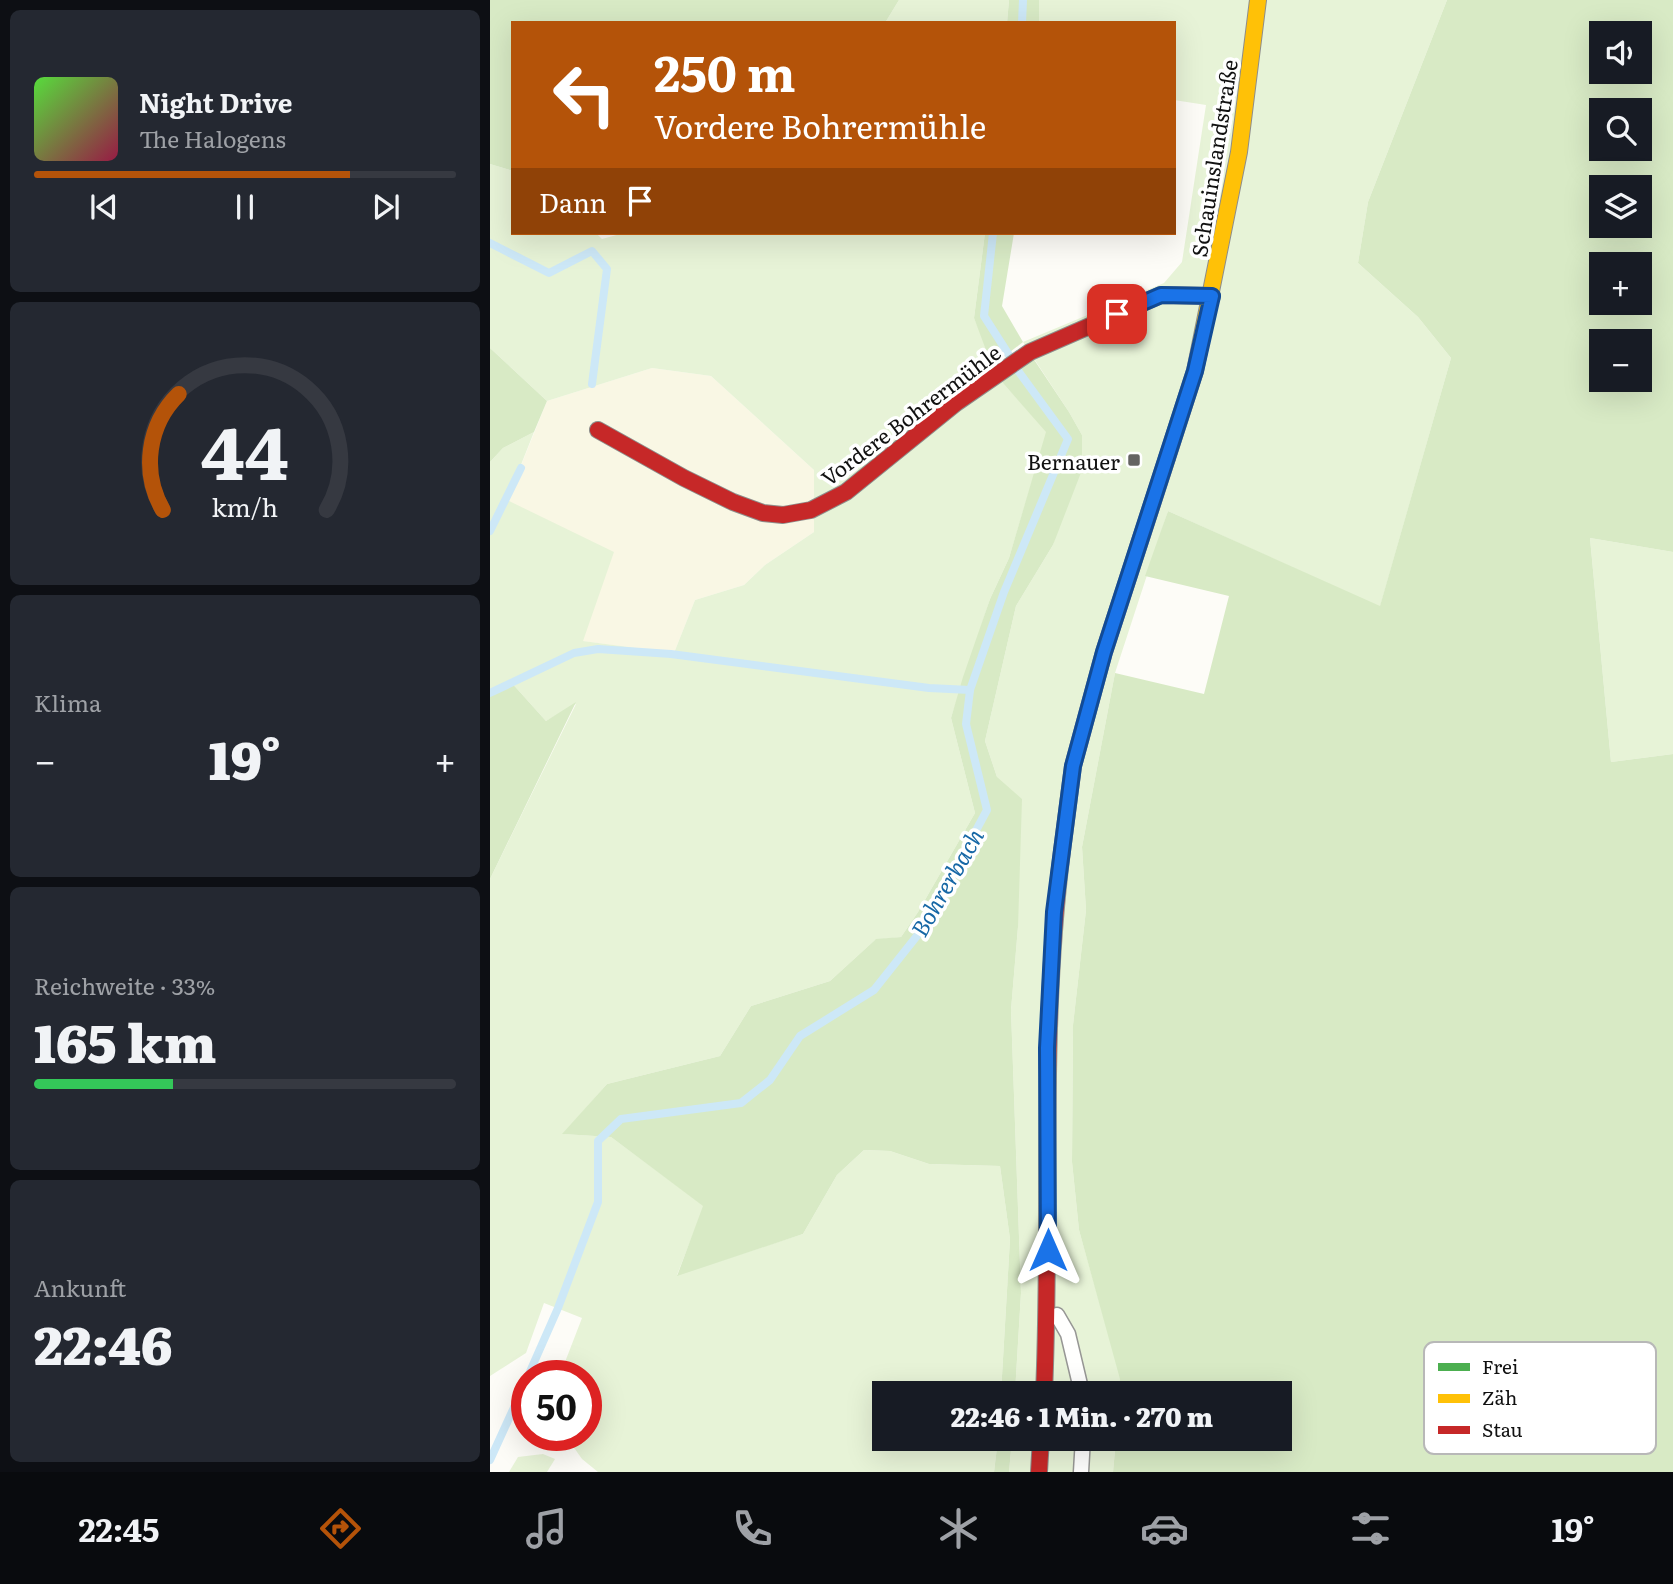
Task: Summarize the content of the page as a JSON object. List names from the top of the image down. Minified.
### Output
{"streets":{"main road":["Schauinslandstraße","Vordere Bohrermühle"]},"crossings":[["Schauinslandstraße","Vordere Bohrermühle"]],"water":["Bohrerbach"],"places":{"transit":["Bernauer"]},"legend":["Frei","Zäh","Stau"],"page":{"map_buttons":["+","−"],"turn":["250 m","Vordere Bohrermühle"],"song":["Night Drive","The Halogens"],"then":"Dann","tile":["Klima",["Reichweite · 33%","165 km"],["Ankunft","22:46"]],"heat":["−","19°","+"],"limit":"50","trip":"22:46 · 1 Min. · 270 m","tabs":["22:45","19°"],"gauge":["44","km/h"]}}
